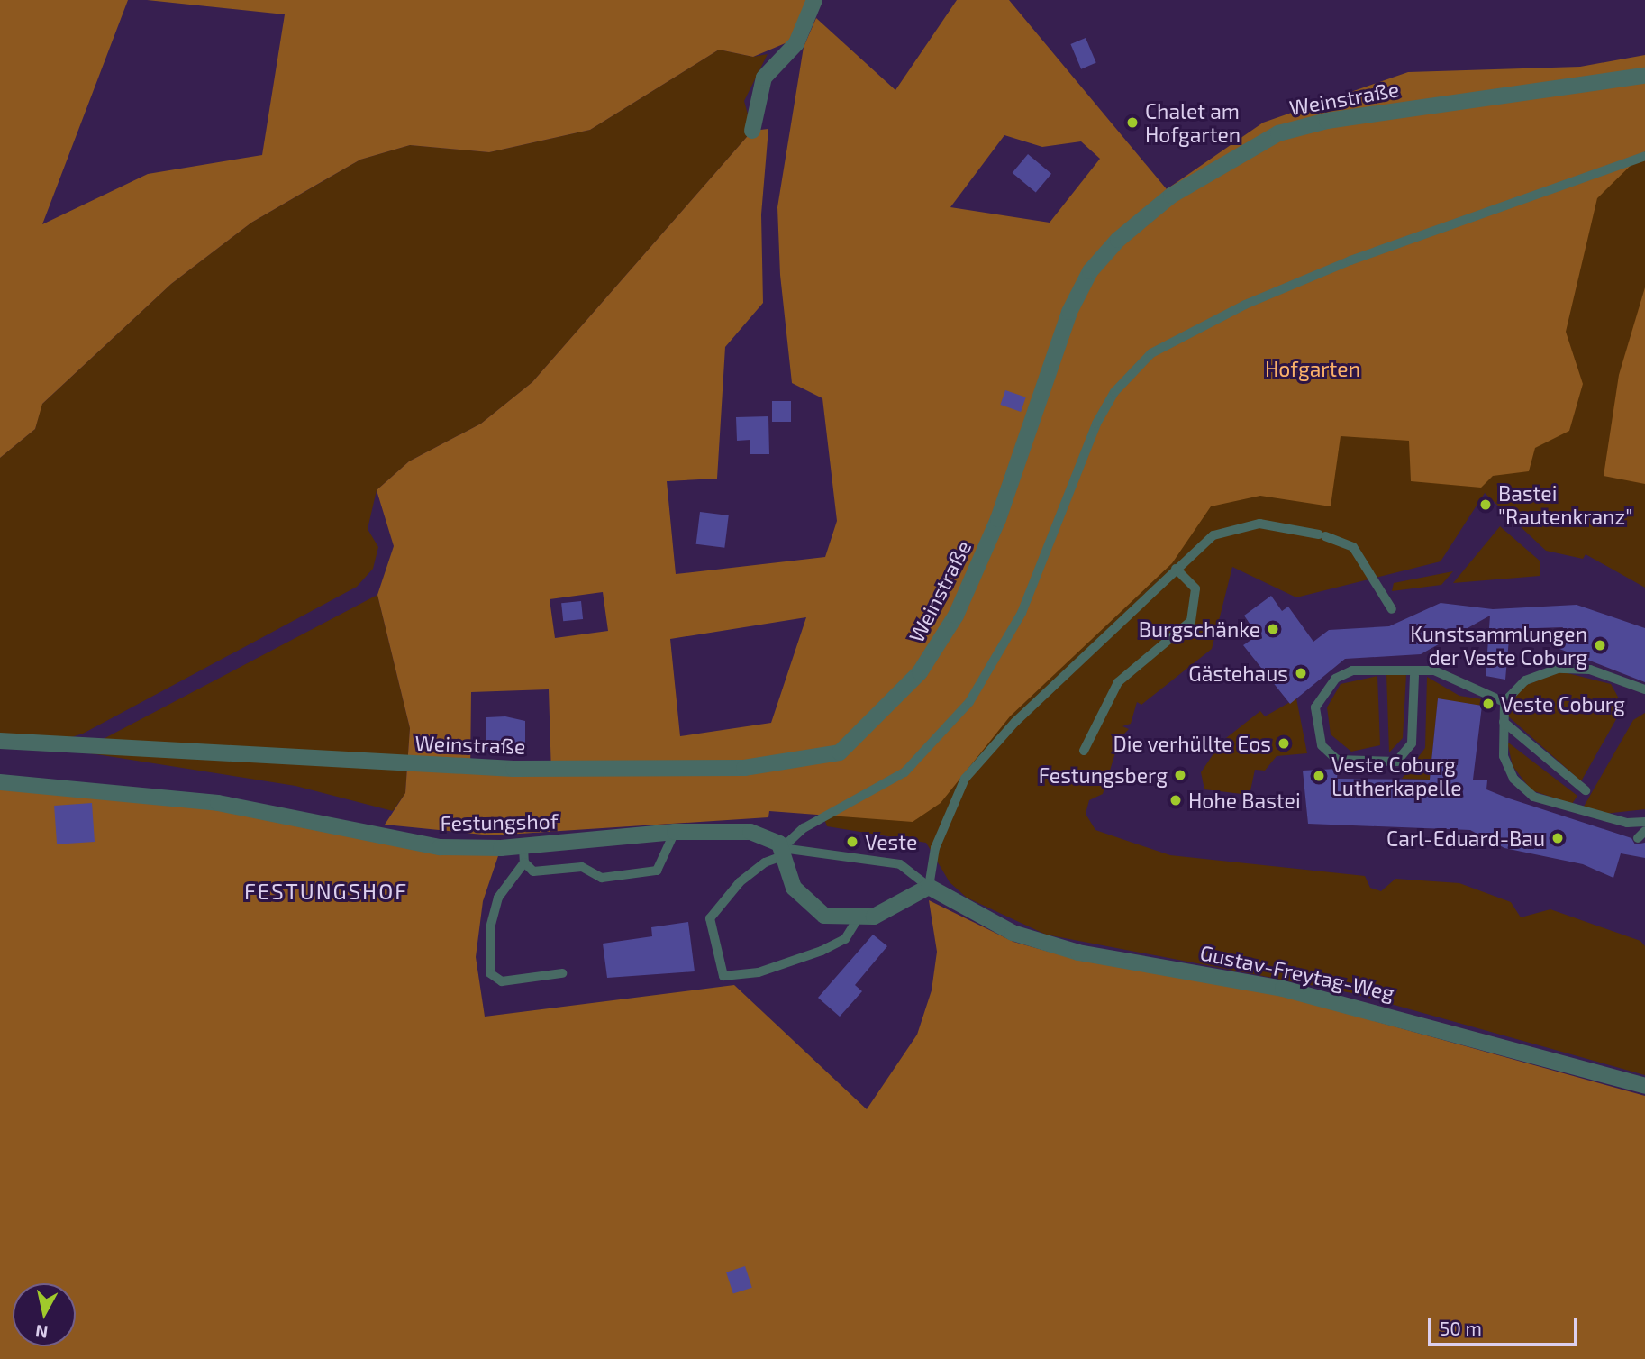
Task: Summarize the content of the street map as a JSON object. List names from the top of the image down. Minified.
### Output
{"streets":{"street":["Weinstraße","Festungshof","Gustav-Freytag-Weg"]},"districts":["FESTUNGSHOF"],"parks":["Hofgarten"],"places":["Chalet am Hofgarten","Bastei \"Rautenkranz\"","Burgschänke","Kunstsammlungen der Veste Coburg","Gästehaus","Veste Coburg","Die verhüllte Eos","Festungsberg","Veste Coburg Lutherkapelle","Hohe Bastei","Carl-Eduard-Bau","Veste"],"scale_bar":"50 m","north":"bottom"}
